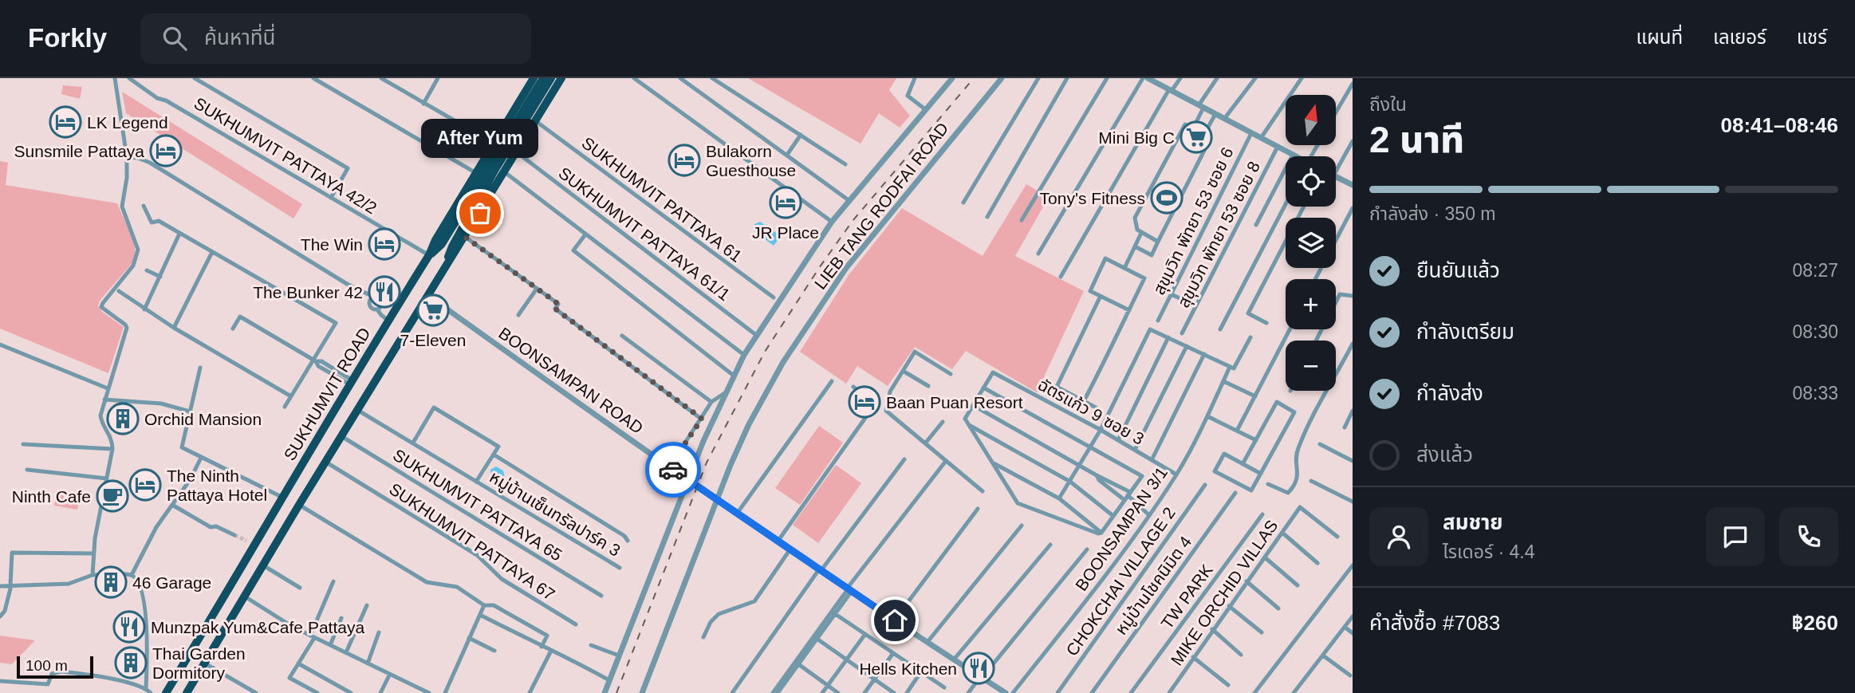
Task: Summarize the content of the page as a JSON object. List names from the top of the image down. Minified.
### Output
{"streets":{"highway":["SUKHUMVIT ROAD"],"street":["SUKHUMVIT PATTAYA 42/2","SUKHUMVIT PATTAYA 61","LIEB TANG RODFAI ROAD","สุขุมวิท พัทยา 53 ซอย 6","SUKHUMVIT PATTAYA 61/1","สุขุมวิท พัทยา 53 ซอย 8","BOONSAMPAN ROAD","ฉัตรแก้ว 9 ซอย 3","SUKHUMVIT PATTAYA 65","หมู่บ้านเซ็นทรัลปาร์ค 3","BOONSAMPAN 3/1","SUKHUMVIT PATTAYA 67","CHOKCHAI VILLAGE 2","หมู่บ้านโชคนิมิต 4","MIKE ORCHID VILLAS","TW PARK"]},"crossings":[["SUKHUMVIT PATTAYA 42/2","SUKHUMVIT ROAD"],["SUKHUMVIT PATTAYA 61","SUKHUMVIT ROAD"],["LIEB TANG RODFAI ROAD","SUKHUMVIT PATTAYA 61/1"],["LIEB TANG RODFAI ROAD","BOONSAMPAN ROAD"],["SUKHUMVIT PATTAYA 61/1","SUKHUMVIT ROAD"],["BOONSAMPAN ROAD","SUKHUMVIT ROAD"],["SUKHUMVIT ROAD","SUKHUMVIT PATTAYA 65"],["SUKHUMVIT ROAD","หมู่บ้านเซ็นทรัลปาร์ค 3"],["SUKHUMVIT ROAD","SUKHUMVIT PATTAYA 67"],["ฉัตรแก้ว 9 ซอย 3","BOONSAMPAN 3/1"]],"places":{"hotel":["LK Legend","Sunsmile Pattaya","Bulakorn Guesthouse","JR Place","The Win","Baan Puan Resort","The Ninth Pattaya Hotel"],"supermarket":["Mini Big C","7-Eleven"],"sports":["Tony's Fitness"],"other":["After Yum"],"restaurant":["The Bunker 42","Munzpak Yum&Cafe Pattaya","Hells Kitchen"],"building":["Orchid Mansion","46 Garage","Thai Garden Dormitory"],"cafe":["Ninth Cafe"]},"scale_bar":"100 m","north":"top","page":{"header":"Forkly","search":"ค้นหาที่นี่","nav":["แผนที่","เลเยอร์","แชร์"],"heading":["2 นาที","ถึงใน","08:41–08:46"],"panel":["สมชาย","ไรเดอร์ · 4.4","คำสั่งซื้อ #7083","฿260"],"map_buttons":["+","−"],"bubble":"After Yum","bar":"กำลังส่ง · 350 m","list":[["ยืนยันแล้ว","08:27"],["กำลังเตรียม","08:30"],["กำลังส่ง","08:33"],"ส่งแล้ว"],"scale":"100 m"}}
